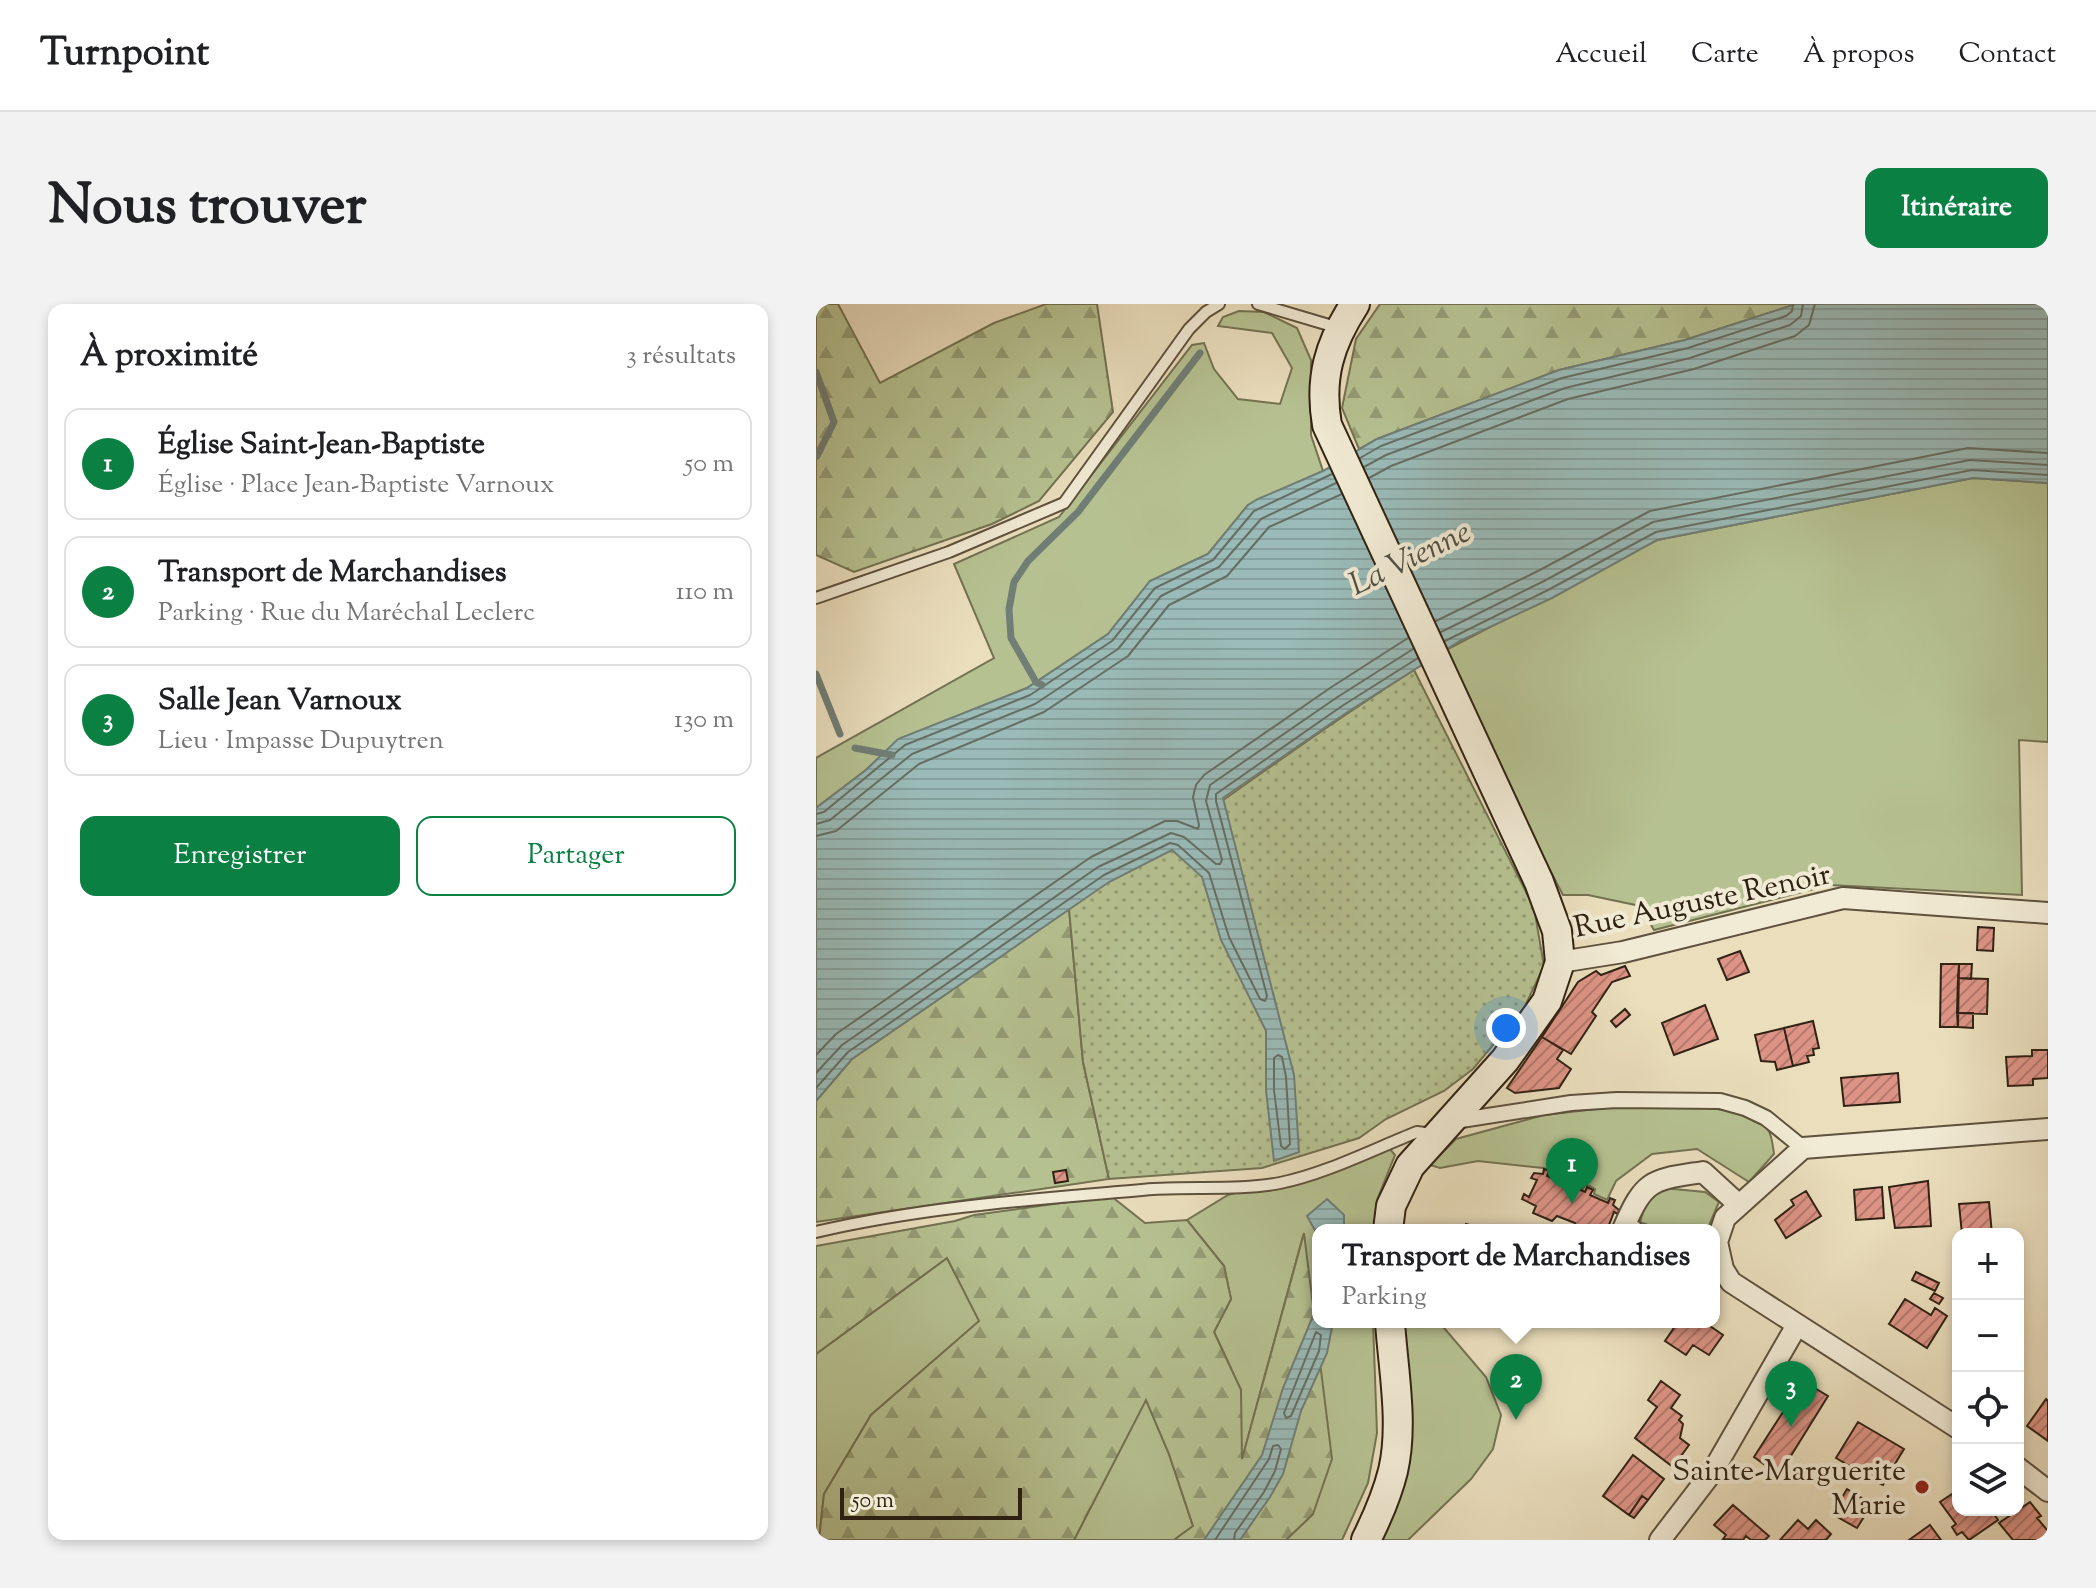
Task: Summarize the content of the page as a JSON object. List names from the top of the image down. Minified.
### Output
{"streets":{"street":["Rue Auguste Renoir"]},"water":["La Vienne"],"places":["Sainte-Marguerite Marie"],"scale_bar":"50 m","page":{"header":"Turnpoint","nav":["Accueil","Carte","À propos","Contact"],"title":"Nous trouver","buttons":["Itinéraire",["Enregistrer","Partager"]],"heading":["À proximité","3 résultats"],"list":[{"mark":"1","name":"Église Saint-Jean-Baptiste","note":"Église · Place Jean-Baptiste Varnoux","value":"50 m"},{"mark":"2","name":"Transport de Marchandises","note":"Parking · Rue du Maréchal Leclerc","value":"110 m"},{"mark":"3","name":"Salle Jean Varnoux","note":"Lieu · Impasse Dupuytren","value":"130 m"}],"pins":["1","2","3"],"popup":["Transport de Marchandises","Parking"],"map_buttons":["+","−"],"scale":"50 m"}}
